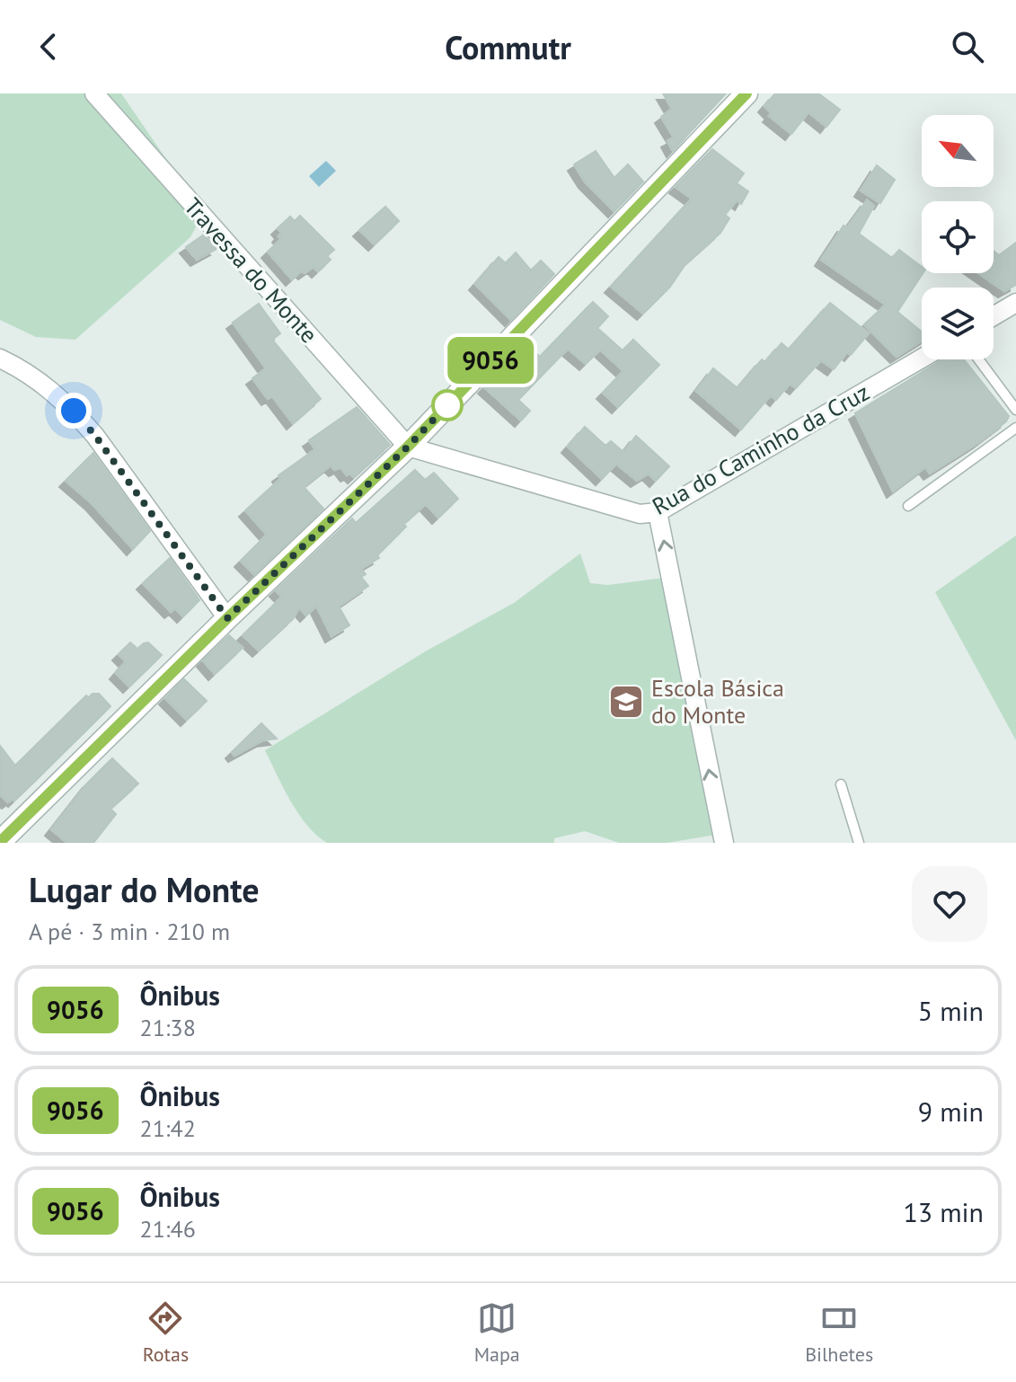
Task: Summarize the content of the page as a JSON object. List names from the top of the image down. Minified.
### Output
{"streets":{"street":["Travessa do Monte","Rua do Caminho da Cruz"]},"crossings":[["Travessa do Monte","Rua do Caminho da Cruz"]],"places":{"school or university":["Escola Básica do Monte"]},"lines":["bus line 9056"],"north":"top left","page":{"header":"Commutr","on_map":"9056","heading":["Lugar do Monte","A pé · 3 min · 210 m"],"list":[{"mark":"9056","name":"Ônibus","note":"21:38","value":"5 min"},{"mark":"9056","name":"Ônibus","note":"21:42","value":"9 min"},{"mark":"9056","name":"Ônibus","note":"21:46","value":"13 min"}],"tabs":["Rotas","Mapa","Bilhetes"]}}
